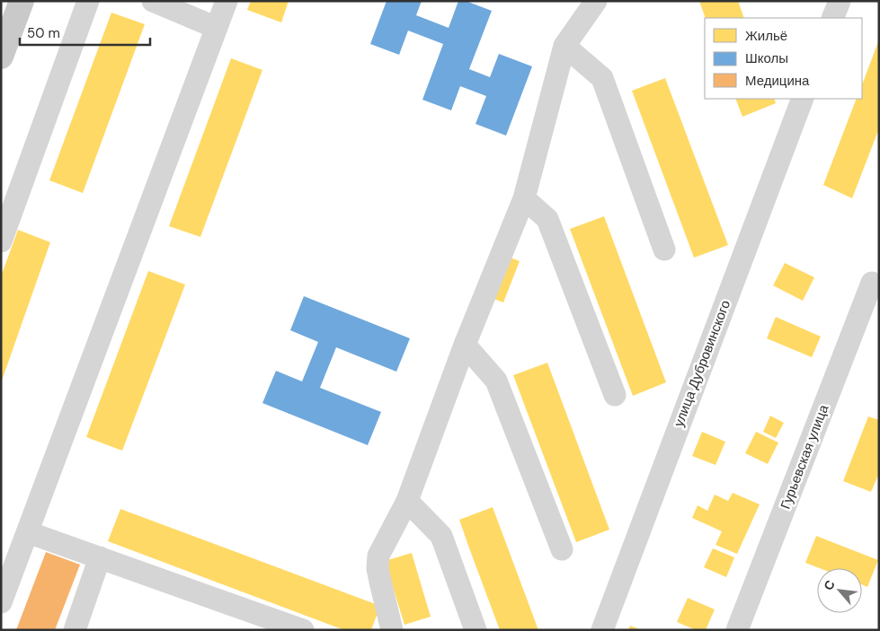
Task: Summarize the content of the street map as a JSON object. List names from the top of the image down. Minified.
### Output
{"streets":{"street":["улица Дубровинского","Гурьевская улица"]},"legend":["Жильё","Школы","Медицина"],"scale_bar":"50 m","north":"top left"}
